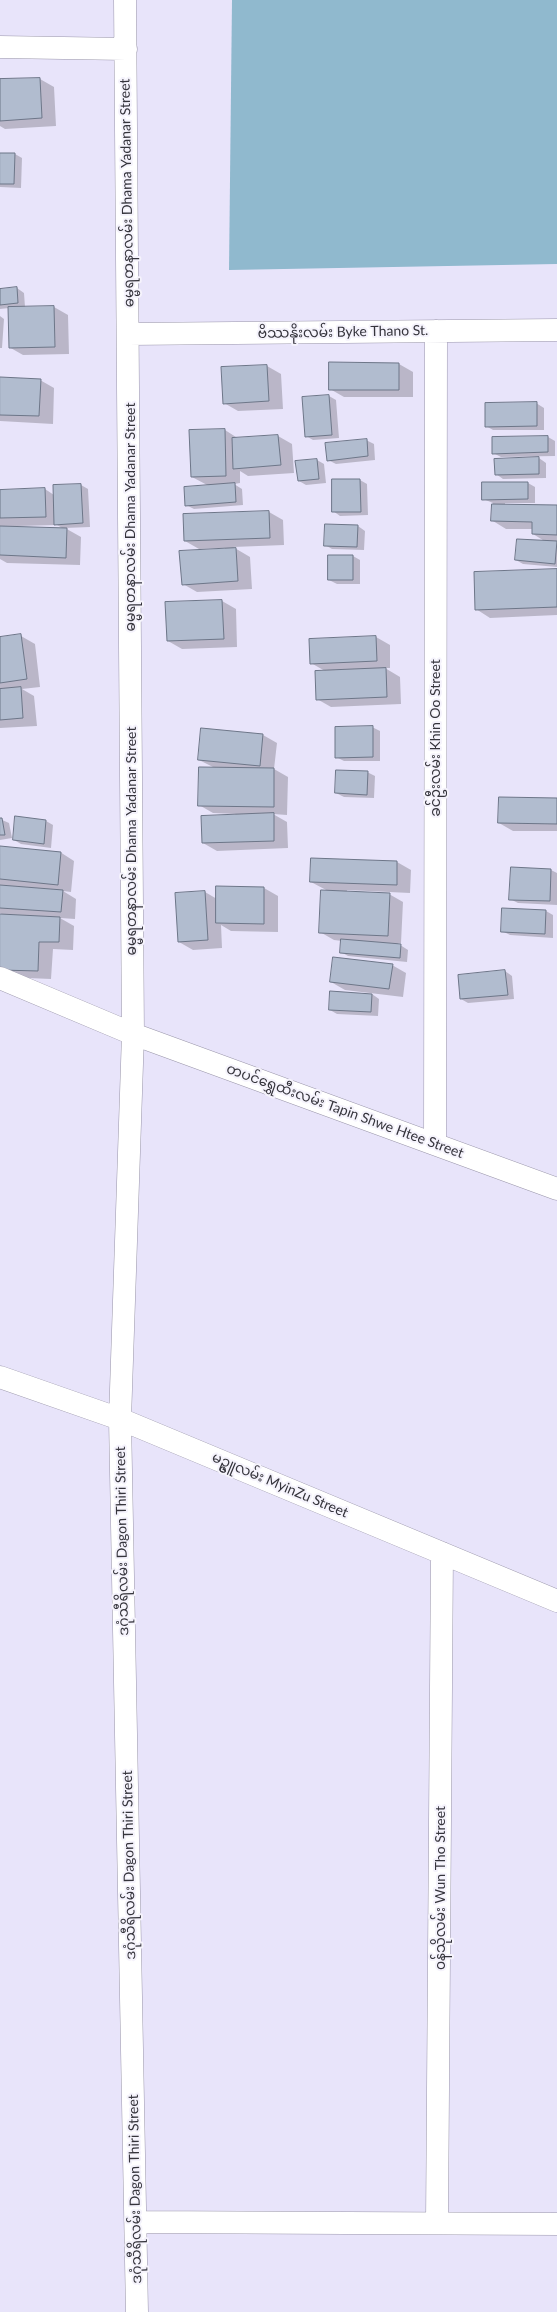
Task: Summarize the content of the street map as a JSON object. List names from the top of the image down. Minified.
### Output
{"streets":{"street":["ဓမ္မရတနာလမ်း Dhama Yadanar Street","ဗိဿနိုးလမ်း Byke Thano St.","ခင်ဦးလမ်း Khin Oo Street","တပင်ရွှေထီးလမ်း Tapin Shwe Htee Street","မဥ္ဇူလမ်း MyinZu Street","ဒဂုံသီရိလမ်း Dagon Thiri Street","၀န်သိုလမ်း Wun Tho Street"]},"crossings":[["ဓမ္မရတနာလမ်း Dhama Yadanar Street","ဗိဿနိုးလမ်း Byke Thano St."],["ဓမ္မရတနာလမ်း Dhama Yadanar Street","တပင်ရွှေထီးလမ်း Tapin Shwe Htee Street"],["ဓမ္မရတနာလမ်း Dhama Yadanar Street","မဥ္ဇူလမ်း MyinZu Street"],["ဓမ္မရတနာလမ်း Dhama Yadanar Street","ဒဂုံသီရိလမ်း Dagon Thiri Street"],["ဗိဿနိုးလမ်း Byke Thano St.","ခင်ဦးလမ်း Khin Oo Street"],["ခင်ဦးလမ်း Khin Oo Street","တပင်ရွှေထီးလမ်း Tapin Shwe Htee Street"],["မဥ္ဇူလမ်း MyinZu Street","ဒဂုံသီရိလမ်း Dagon Thiri Street"],["မဥ္ဇူလမ်း MyinZu Street","၀န်သိုလမ်း Wun Tho Street"]]}
